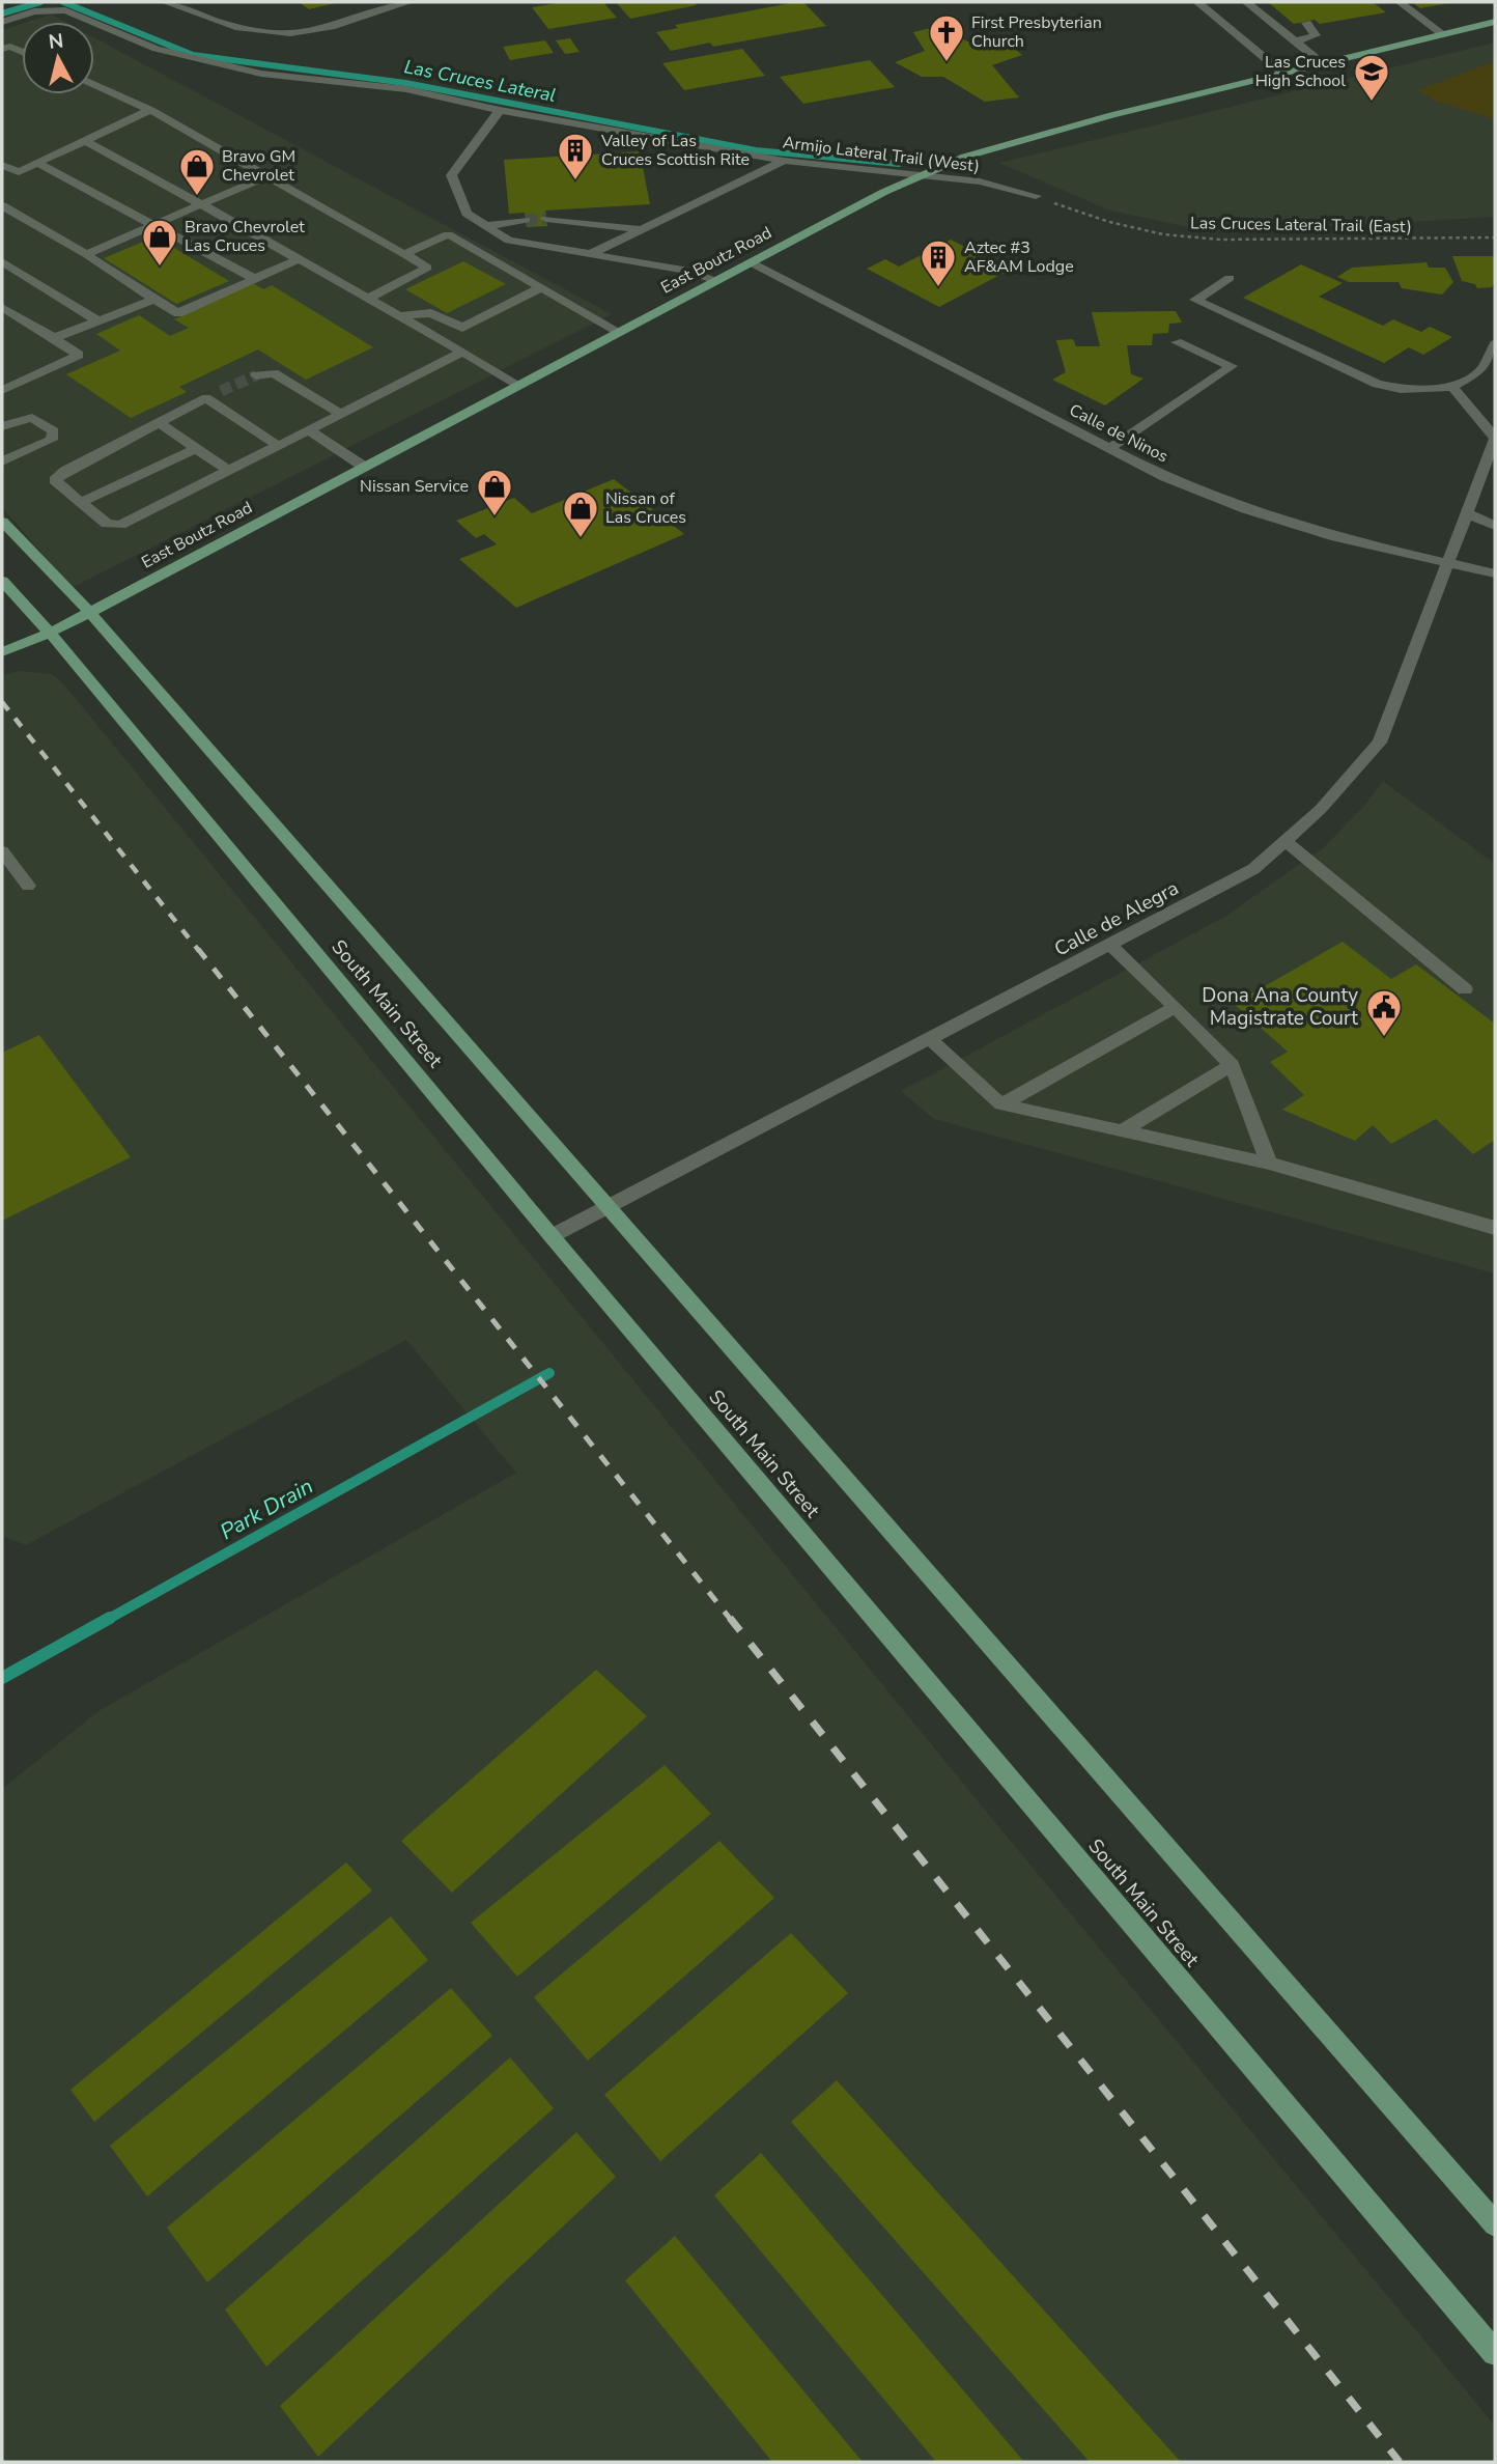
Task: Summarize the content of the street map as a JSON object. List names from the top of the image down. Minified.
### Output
{"streets":{"main road":["East Boutz Road","South Main Street"],"street":["Armijo Lateral Trail (West)","Calle de Ninos","Calle de Alegra"],"path":["Las Cruces Lateral Trail (East)"]},"crossings":[["Armijo Lateral Trail (West)","Las Cruces Lateral Trail (East)"],["Armijo Lateral Trail (West)","East Boutz Road"],["East Boutz Road","Calle de Ninos"],["East Boutz Road","South Main Street"],["Calle de Ninos","Calle de Alegra"],["Calle de Alegra","South Main Street"]],"water":["Las Cruces Lateral","Park Drain"],"places":{"church":["First Presbyterian Church"],"school or university":["Las Cruces High School"],"building":["Valley of Las Cruces Scottish Rite","Aztec #3 AF&AM Lodge"],"shop":["Bravo GM Chevrolet","Bravo Chevrolet Las Cruces","Nissan Service","Nissan of Las Cruces"],"public building":["Dona Ana County Magistrate Court"]},"north":"top"}
